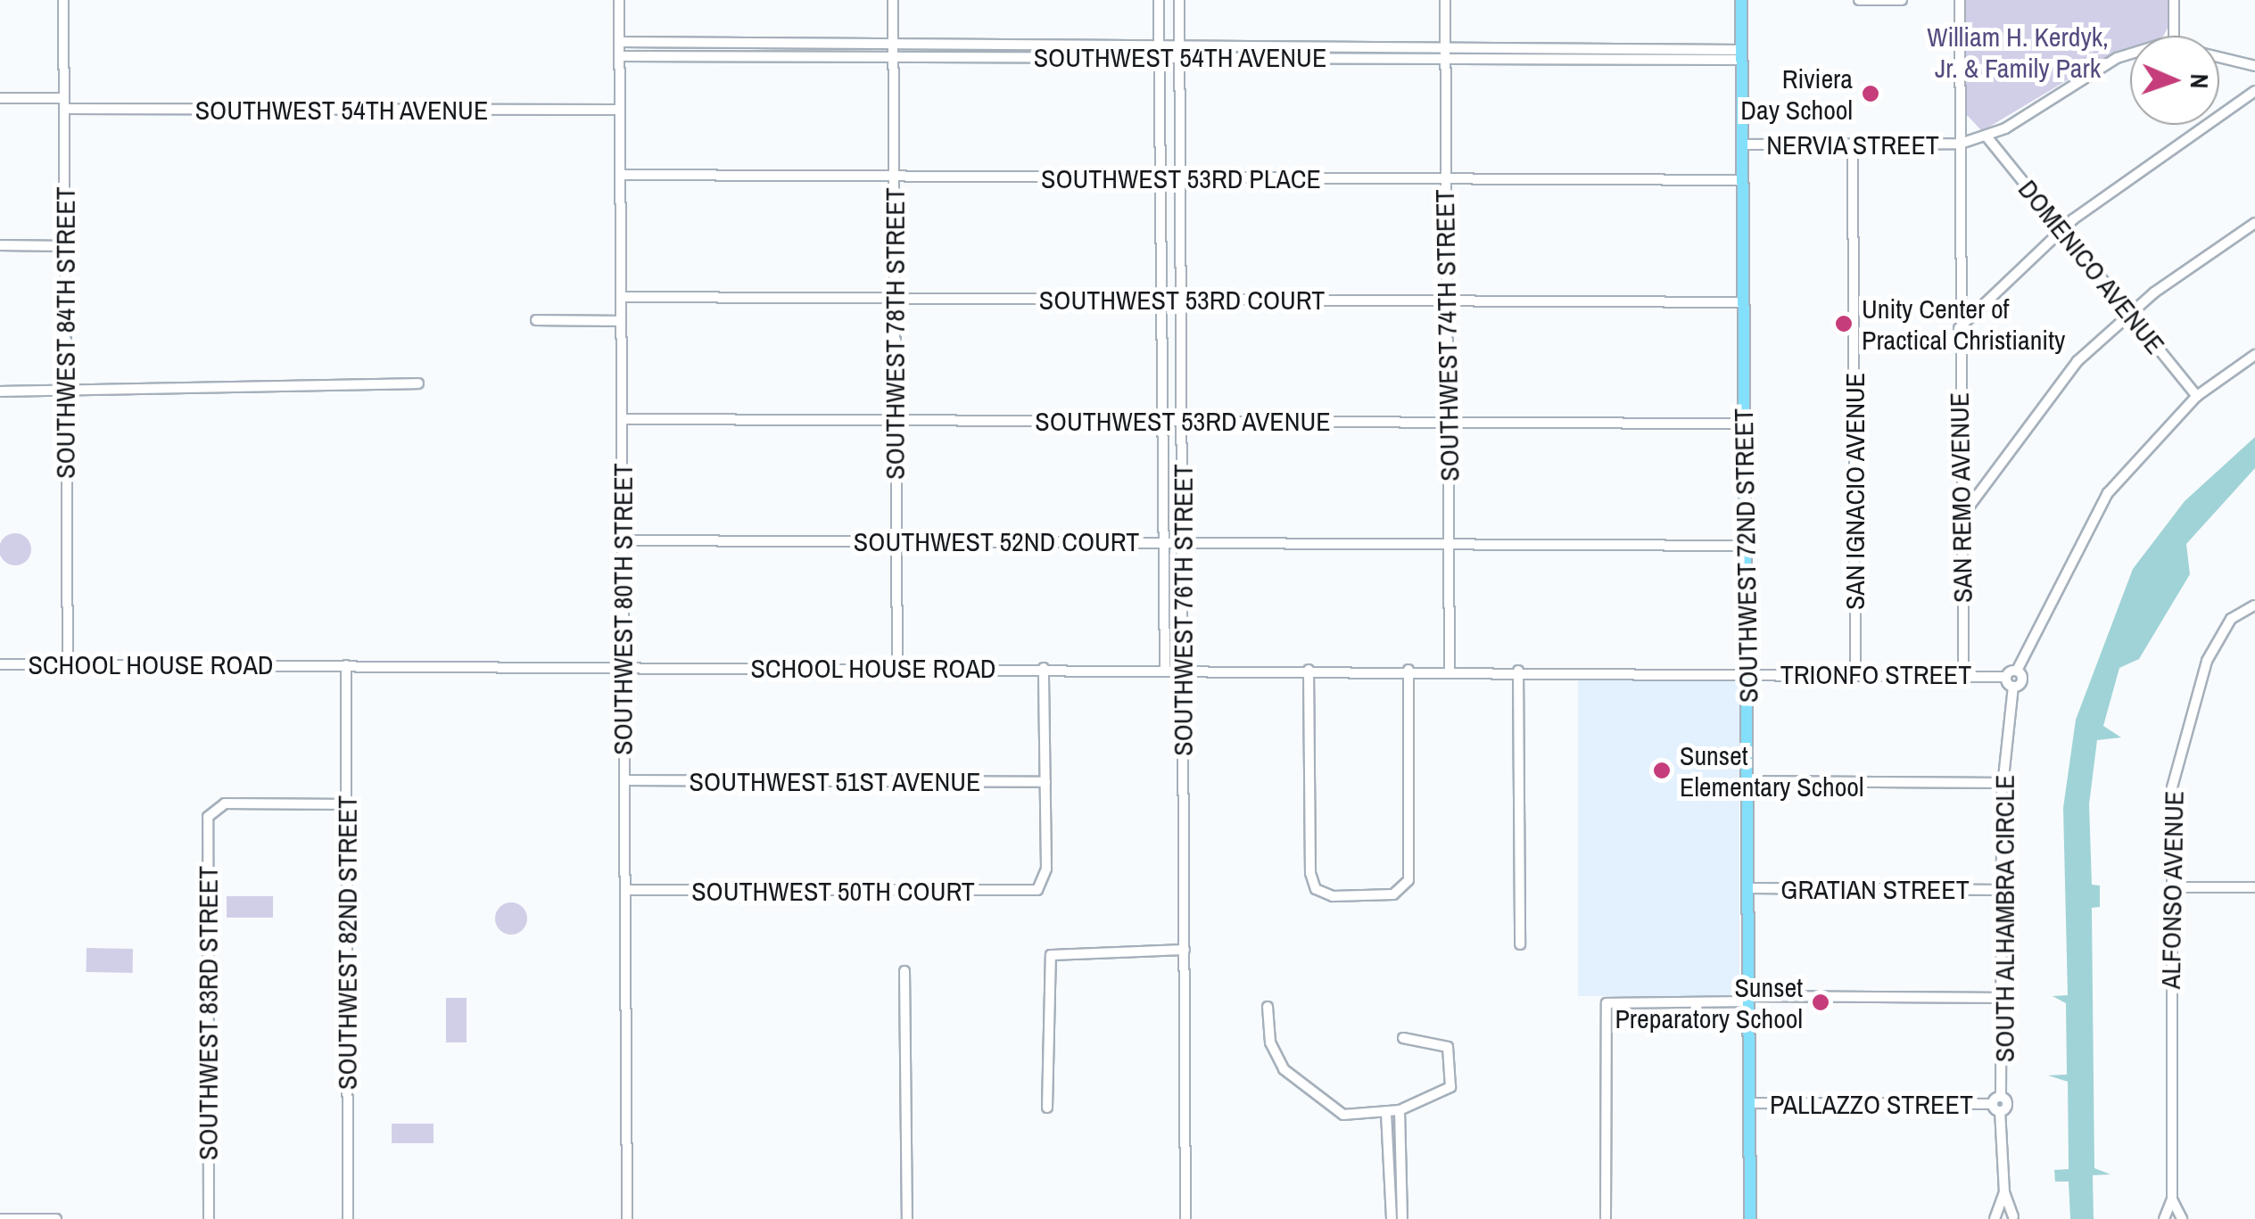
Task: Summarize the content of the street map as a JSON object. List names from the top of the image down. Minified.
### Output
{"streets":{"main road":["SOUTHWEST 72ND STREET"],"street":["SOUTHWEST 54TH AVENUE","NERVIA STREET","SOUTHWEST 53RD PLACE","DOMENICO AVENUE","SOUTHWEST 53RD COURT","SOUTHWEST 84TH STREET","SOUTHWEST 78TH STREET","SOUTHWEST 74TH STREET","SOUTHWEST 53RD AVENUE","SAN IGNACIO AVENUE","SAN REMO AVENUE","SOUTHWEST 52ND COURT","SOUTHWEST 80TH STREET","SOUTHWEST 76TH STREET","SCHOOL HOUSE ROAD","TRIONFO STREET","SOUTHWEST 51ST AVENUE","GRATIAN STREET","ALFONSO AVENUE","SOUTHWEST 50TH COURT","SOUTH ALHAMBRA CIRCLE","SOUTHWEST 82ND STREET","SOUTHWEST 83RD STREET","PALLAZZO STREET"]},"crossings":[["SOUTHWEST 54TH AVENUE","SOUTHWEST 84TH STREET"],["SOUTHWEST 54TH AVENUE","SOUTHWEST 78TH STREET"],["SOUTHWEST 54TH AVENUE","SOUTHWEST 74TH STREET"],["SOUTHWEST 54TH AVENUE","SOUTHWEST 72ND STREET"],["SOUTHWEST 54TH AVENUE","SOUTHWEST 80TH STREET"],["SOUTHWEST 54TH AVENUE","SOUTHWEST 76TH STREET"],["NERVIA STREET","DOMENICO AVENUE"],["NERVIA STREET","SAN IGNACIO AVENUE"],["NERVIA STREET","SAN REMO AVENUE"],["NERVIA STREET","SOUTHWEST 72ND STREET"],["SOUTHWEST 53RD PLACE","SOUTHWEST 78TH STREET"],["SOUTHWEST 53RD PLACE","SOUTHWEST 74TH STREET"],["SOUTHWEST 53RD PLACE","SOUTHWEST 72ND STREET"],["SOUTHWEST 53RD PLACE","SOUTHWEST 80TH STREET"],["SOUTHWEST 53RD PLACE","SOUTHWEST 76TH STREET"],["SOUTHWEST 53RD COURT","SOUTHWEST 78TH STREET"],["SOUTHWEST 53RD COURT","SOUTHWEST 74TH STREET"],["SOUTHWEST 53RD COURT","SOUTHWEST 72ND STREET"],["SOUTHWEST 53RD COURT","SOUTHWEST 80TH STREET"],["SOUTHWEST 53RD COURT","SOUTHWEST 76TH STREET"],["SOUTHWEST 84TH STREET","SCHOOL HOUSE ROAD"],["SOUTHWEST 78TH STREET","SOUTHWEST 53RD AVENUE"],["SOUTHWEST 78TH STREET","SOUTHWEST 52ND COURT"],["SOUTHWEST 78TH STREET","SCHOOL HOUSE ROAD"],["SOUTHWEST 74TH STREET","SOUTHWEST 53RD AVENUE"],["SOUTHWEST 74TH STREET","SOUTHWEST 52ND COURT"],["SOUTHWEST 74TH STREET","SCHOOL HOUSE ROAD"],["SOUTHWEST 53RD AVENUE","SOUTHWEST 72ND STREET"],["SOUTHWEST 53RD AVENUE","SOUTHWEST 80TH STREET"],["SOUTHWEST 53RD AVENUE","SOUTHWEST 76TH STREET"],["SAN IGNACIO AVENUE","TRIONFO STREET"],["SAN REMO AVENUE","TRIONFO STREET"],["SOUTHWEST 52ND COURT","SOUTHWEST 72ND STREET"],["SOUTHWEST 52ND COURT","SOUTHWEST 80TH STREET"],["SOUTHWEST 52ND COURT","SOUTHWEST 76TH STREET"],["SOUTHWEST 72ND STREET","SCHOOL HOUSE ROAD"],["SOUTHWEST 72ND STREET","TRIONFO STREET"],["SOUTHWEST 72ND STREET","GRATIAN STREET"],["SOUTHWEST 72ND STREET","PALLAZZO STREET"],["SOUTHWEST 80TH STREET","SCHOOL HOUSE ROAD"],["SOUTHWEST 80TH STREET","SOUTHWEST 51ST AVENUE"],["SOUTHWEST 80TH STREET","SOUTHWEST 50TH COURT"],["SOUTHWEST 76TH STREET","SCHOOL HOUSE ROAD"],["SCHOOL HOUSE ROAD","TRIONFO STREET"],["SCHOOL HOUSE ROAD","SOUTHWEST 82ND STREET"],["SOUTHWEST 51ST AVENUE","SOUTHWEST 50TH COURT"],["GRATIAN STREET","SOUTH ALHAMBRA CIRCLE"],["SOUTH ALHAMBRA CIRCLE","PALLAZZO STREET"],["SOUTHWEST 82ND STREET","SOUTHWEST 83RD STREET"]],"parks":["William H. Kerdyk, Jr. & Family Park"],"places":["Riviera Day School","Unity Center of Practical Christianity","Sunset Elementary School","Sunset Preparatory School"],"north":"right"}
